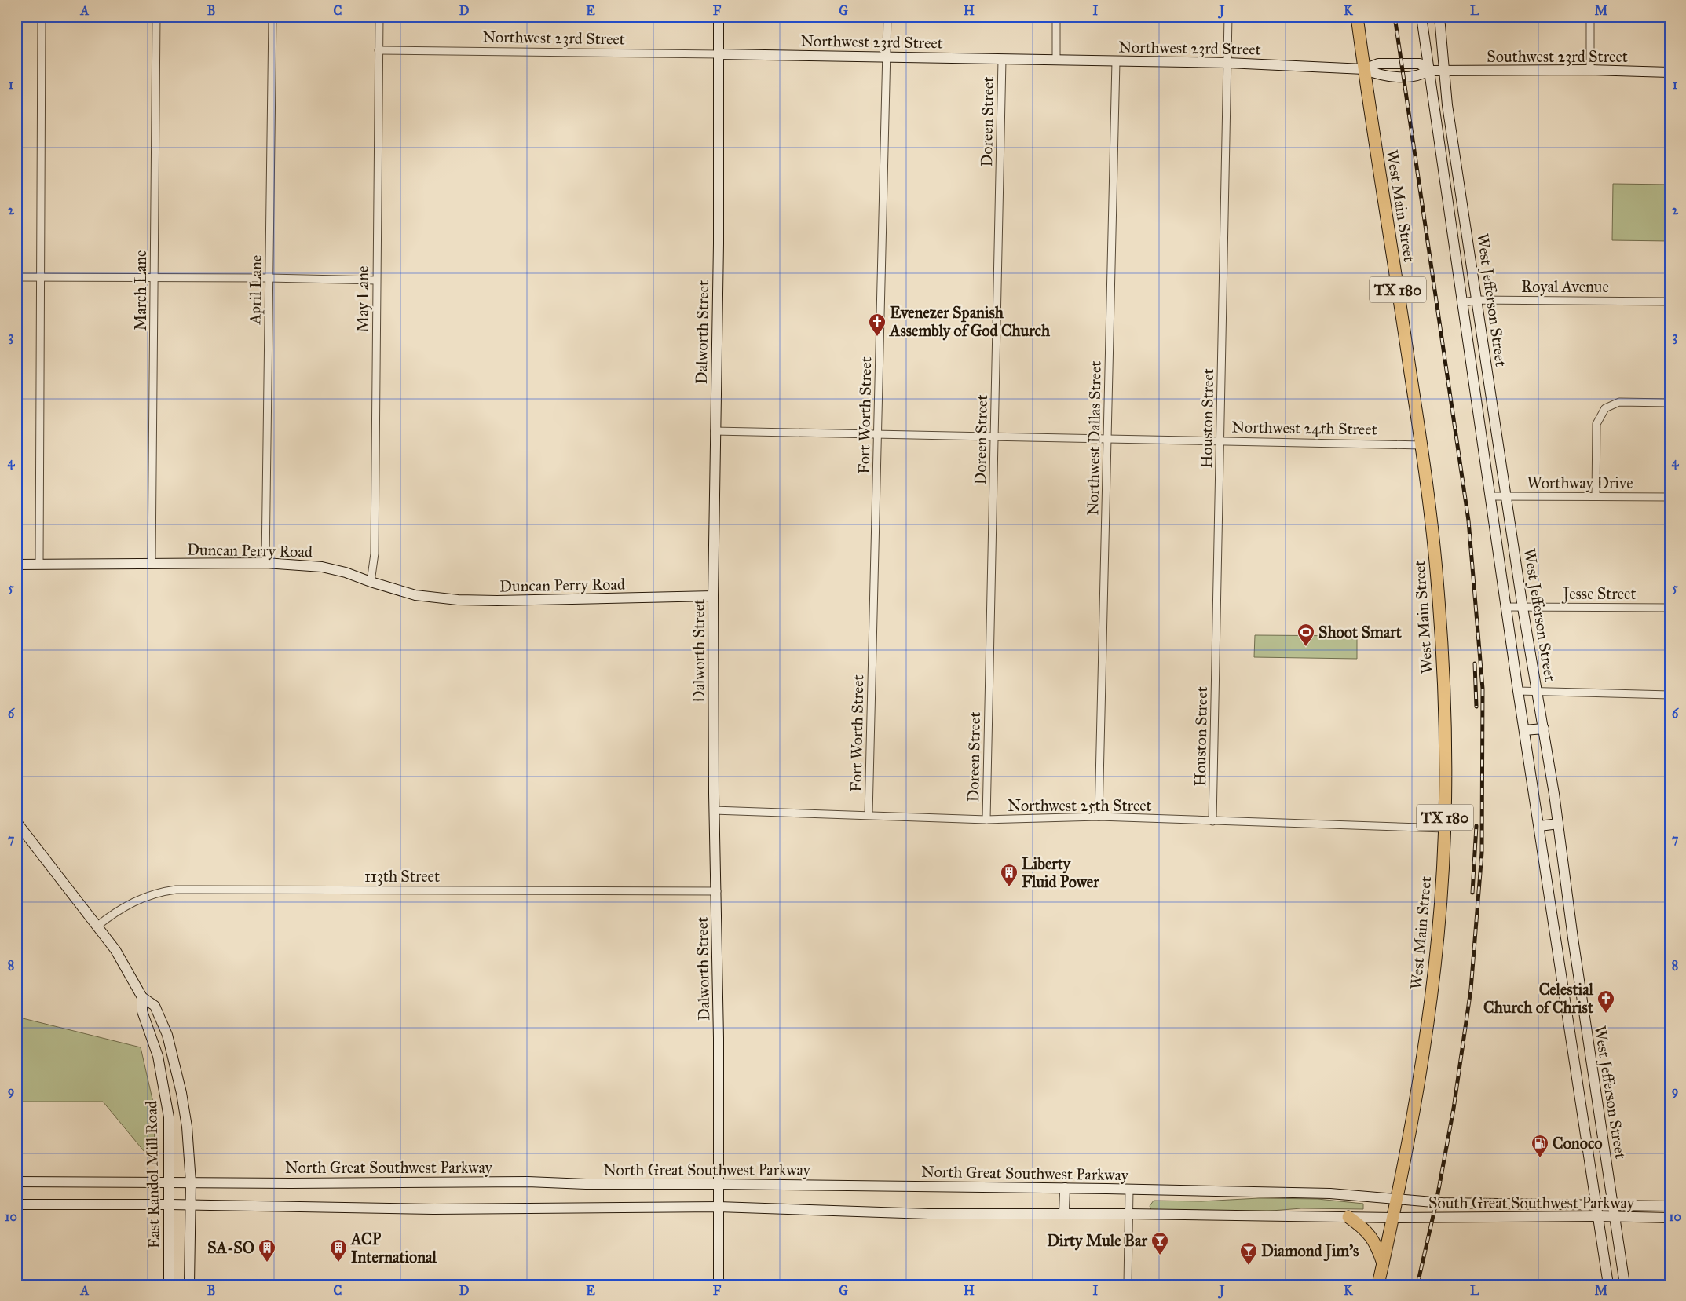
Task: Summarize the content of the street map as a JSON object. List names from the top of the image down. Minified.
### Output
{"streets":{"main road":["Northwest 23rd Street","Southwest 23rd Street","West Main Street","TX 180","West Jefferson Street","Dalworth Street","Duncan Perry Road","North Great Southwest Parkway","East Randol Mill Road","South Great Southwest Parkway"],"street":["Doreen Street","Royal Avenue","April Lane","March Lane","May Lane","Fort Worth Street","Houston Street","Northwest 24th Street","Northwest Dallas Street","Worthway Drive","Jesse Street","Northwest 25th Street","113th Street"]},"crossings":[["Northwest 23rd Street","Southwest 23rd Street"],["Northwest 23rd Street","Doreen Street"],["Northwest 23rd Street","West Main Street"],["Northwest 23rd Street","May Lane"],["Northwest 23rd Street","West Jefferson Street"],["Northwest 23rd Street","Dalworth Street"],["Northwest 23rd Street","Fort Worth Street"],["Northwest 23rd Street","Houston Street"],["Northwest 23rd Street","Northwest Dallas Street"],["Southwest 23rd Street","West Jefferson Street"],["Doreen Street","Northwest 24th Street"],["Doreen Street","Northwest 25th Street"],["West Main Street","TX 180"],["West Main Street","Northwest 24th Street"],["West Main Street","Northwest 25th Street"],["West Main Street","North Great Southwest Parkway"],["West Main Street","South Great Southwest Parkway"],["Royal Avenue","West Jefferson Street"],["April Lane","Duncan Perry Road"],["TX 180","South Great Southwest Parkway"],["March Lane","Duncan Perry Road"],["May Lane","Duncan Perry Road"],["West Jefferson Street","Worthway Drive"],["West Jefferson Street","Jesse Street"],["West Jefferson Street","South Great Southwest Parkway"],["Dalworth Street","Northwest 24th Street"],["Dalworth Street","Duncan Perry Road"],["Dalworth Street","Northwest 25th Street"],["Dalworth Street","113th Street"],["Dalworth Street","North Great Southwest Parkway"],["Fort Worth Street","Northwest 24th Street"],["Fort Worth Street","Northwest 25th Street"],["Houston Street","Northwest 24th Street"],["Houston Street","Northwest 25th Street"],["Northwest 24th Street","Northwest Dallas Street"],["Northwest Dallas Street","Northwest 25th Street"],["113th Street","East Randol Mill Road"],["North Great Southwest Parkway","East Randol Mill Road"],["North Great Southwest Parkway","South Great Southwest Parkway"]],"places":{"church":["Evenezer Spanish Assembly of God Church","Celestial Church of Christ"],"sports":["Shoot Smart"],"building":["Liberty Fluid Power","SA-SO","ACP International"],"fuel station":["Conoco"],"bar":["Dirty Mule Bar","Diamond Jim's"]},"grid":{"columns":["A","B","C","D","E","F","G","H","I","J","K","L","M"],"rows":["1","2","3","4","5","6","7","8","9","10"]}}
